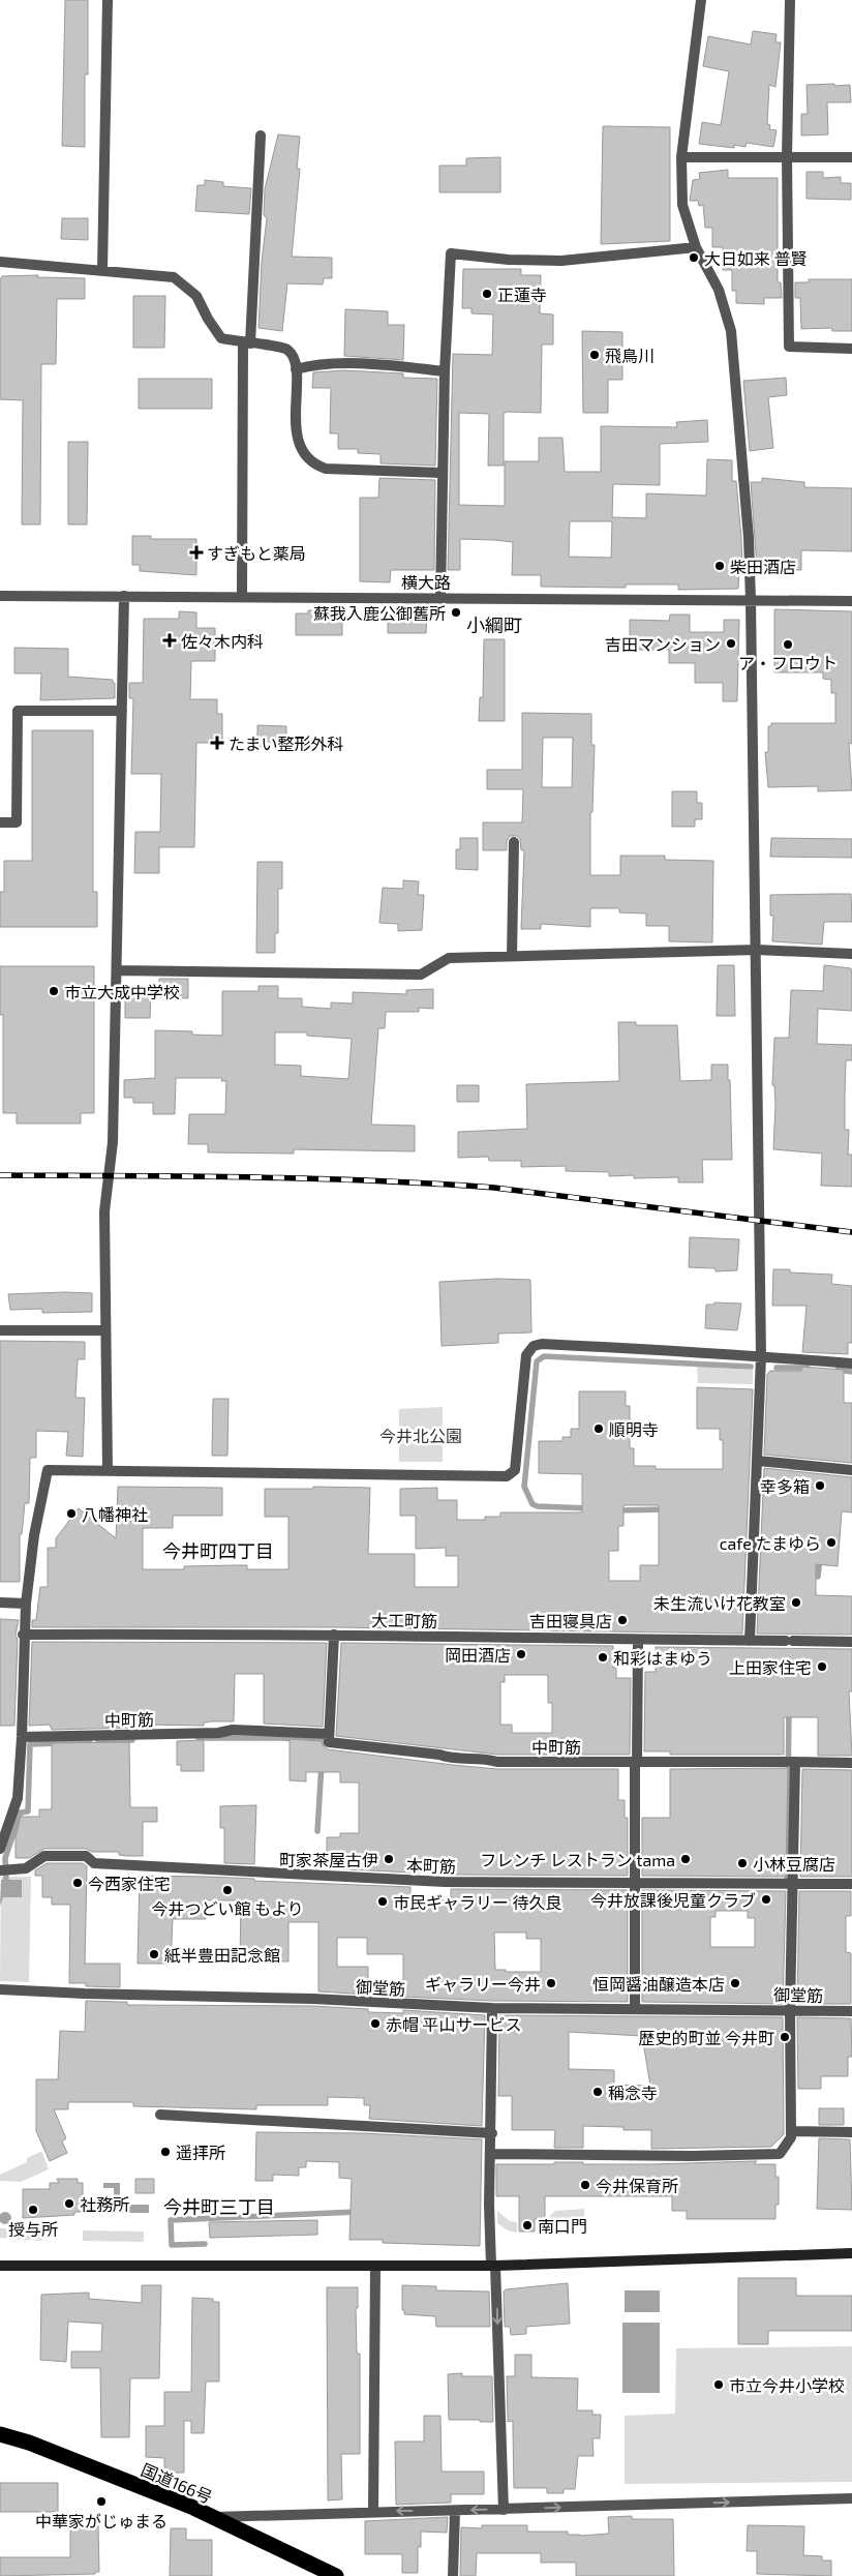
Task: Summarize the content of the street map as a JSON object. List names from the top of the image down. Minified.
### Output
{"streets":{"highway":["国道166号"],"street":["横大路","大工町筋","中町筋","本町筋","御堂筋"]},"districts":["小綱町","今井町四丁目","今井町三丁目"],"parks":["今井北公園"],"places":{"other":["大日如来 普賢","正蓮寺","飛鳥川","柴田酒店","蘇我入鹿公御舊所","吉田マンション","ア・フロウト","市立大成中学校","順明寺","幸多箱","八幡神社","cafe たまゆら","未生流いけ花教室","吉田寝具店","岡田酒店","和彩はまゆう","上田家住宅","町家茶屋古伊","フレンチ レストラン tama","小林豆腐店","今西家住宅","今井つどい館 もより","今井放課後児童クラブ","市民ギャラリー 待久良","紙半豊田記念館","ギャラリー今井","恒岡醤油醸造本店","赤帽 平山サービス","歴史的町並 今井町","稱念寺","遥拝所","今井保育所","社務所","授与所","南口門","市立今井小学校","中華家がじゅまる"],"health":["すぎもと薬局","佐々木内科","たまい整形外科"]}}
